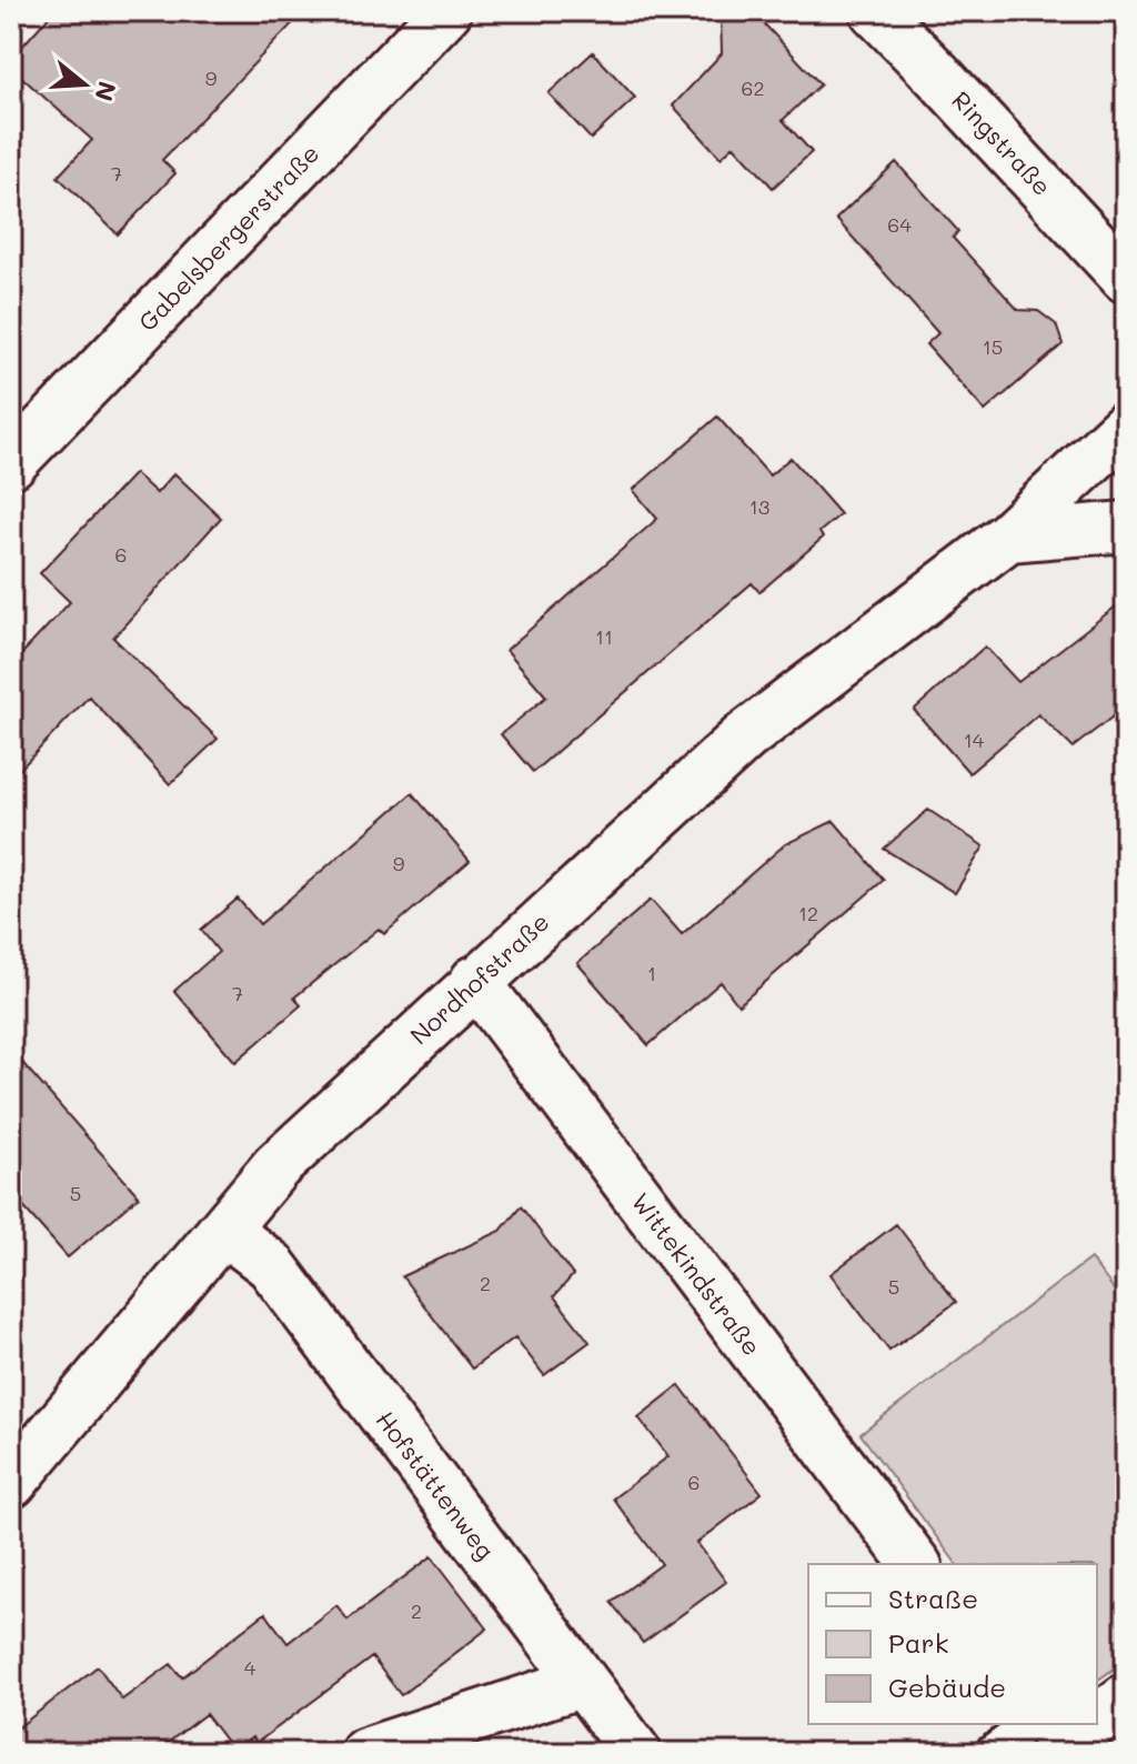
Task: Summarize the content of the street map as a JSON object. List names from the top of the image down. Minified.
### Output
{"streets":{"street":["Ringstraße","Gabelsbergerstraße","Nordhofstraße","Wittekindstraße","Hofstättenweg"]},"crossings":[["Nordhofstraße","Wittekindstraße"],["Nordhofstraße","Hofstättenweg"]],"house_numbers":["9","62","7","64","15","13","6","11","14","9","12","1","7","5","2","5","6","2","4"],"legend":["Straße","Park","Gebäude"],"north":"right"}
